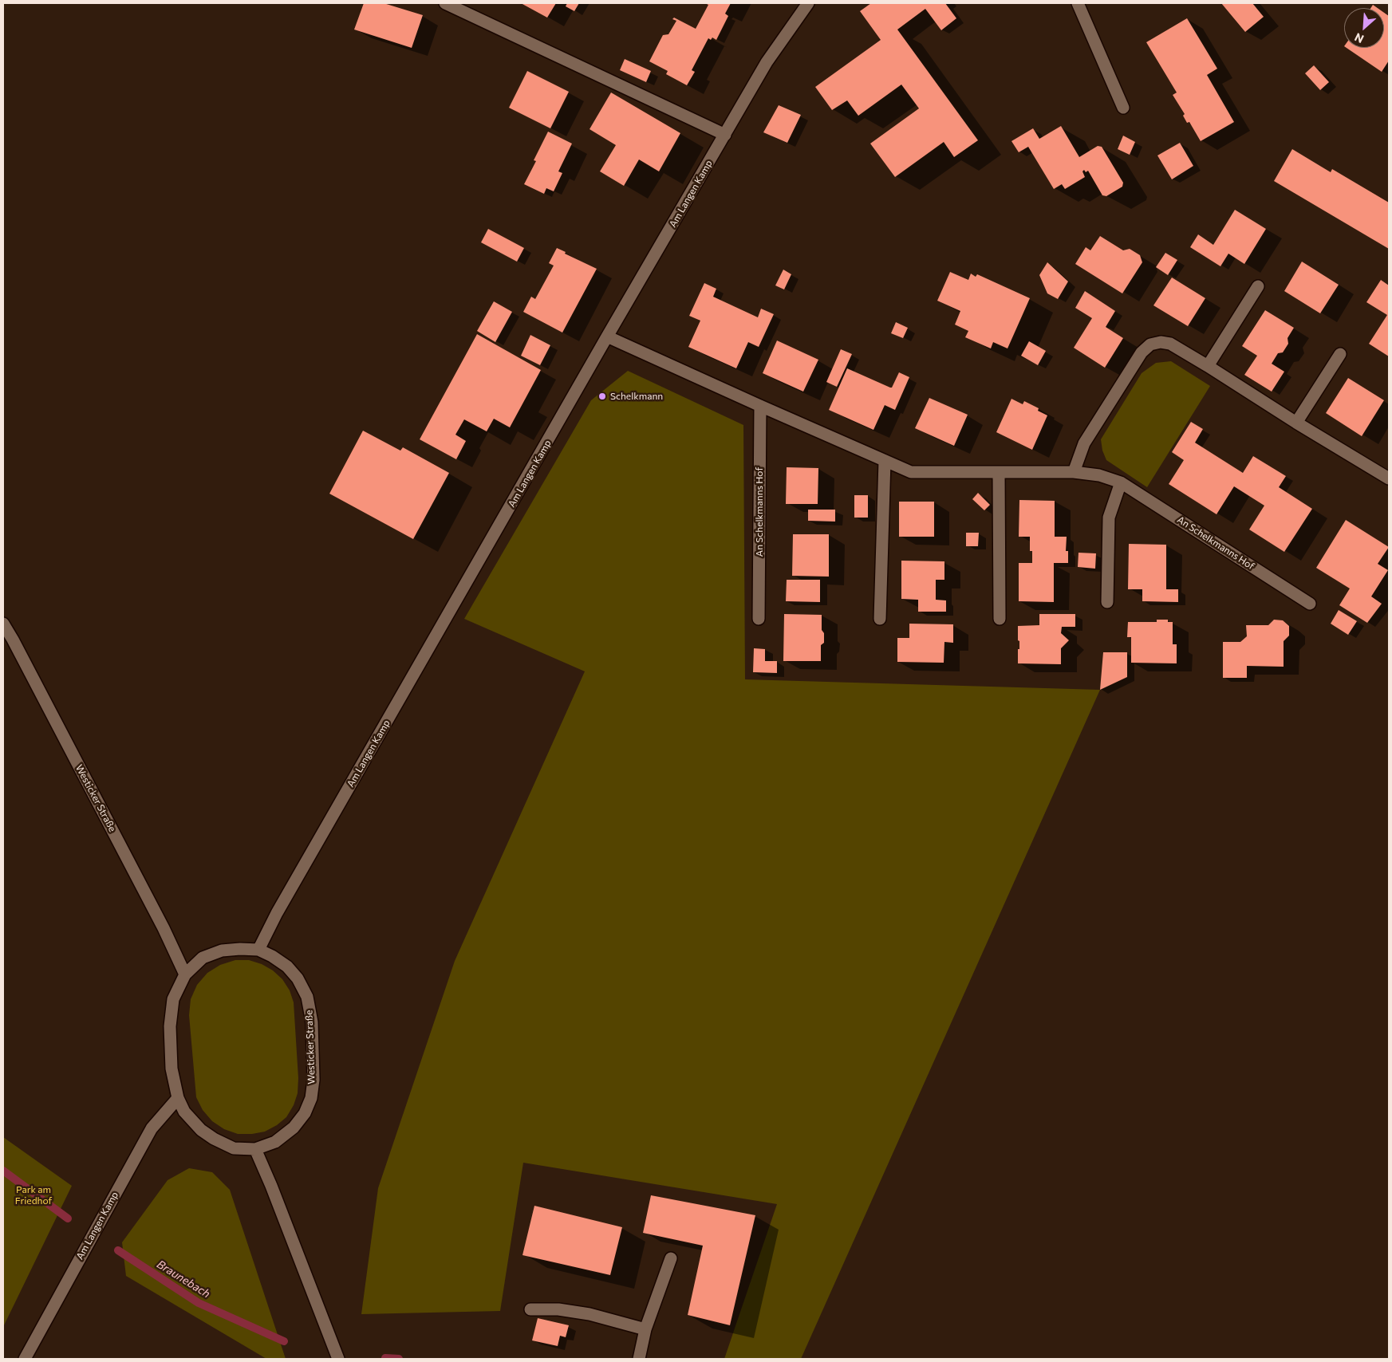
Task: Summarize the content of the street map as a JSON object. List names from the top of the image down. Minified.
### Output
{"streets":{"street":["Am Langen Kamp","An Schelkmanns Hof","Westicker Straße"]},"crossings":[["Am Langen Kamp","An Schelkmanns Hof"],["Am Langen Kamp","Westicker Straße"]],"water":["Braunebach"],"parks":["Park am Friedhof"],"places":["Schelkmann"],"north":"bottom left"}
